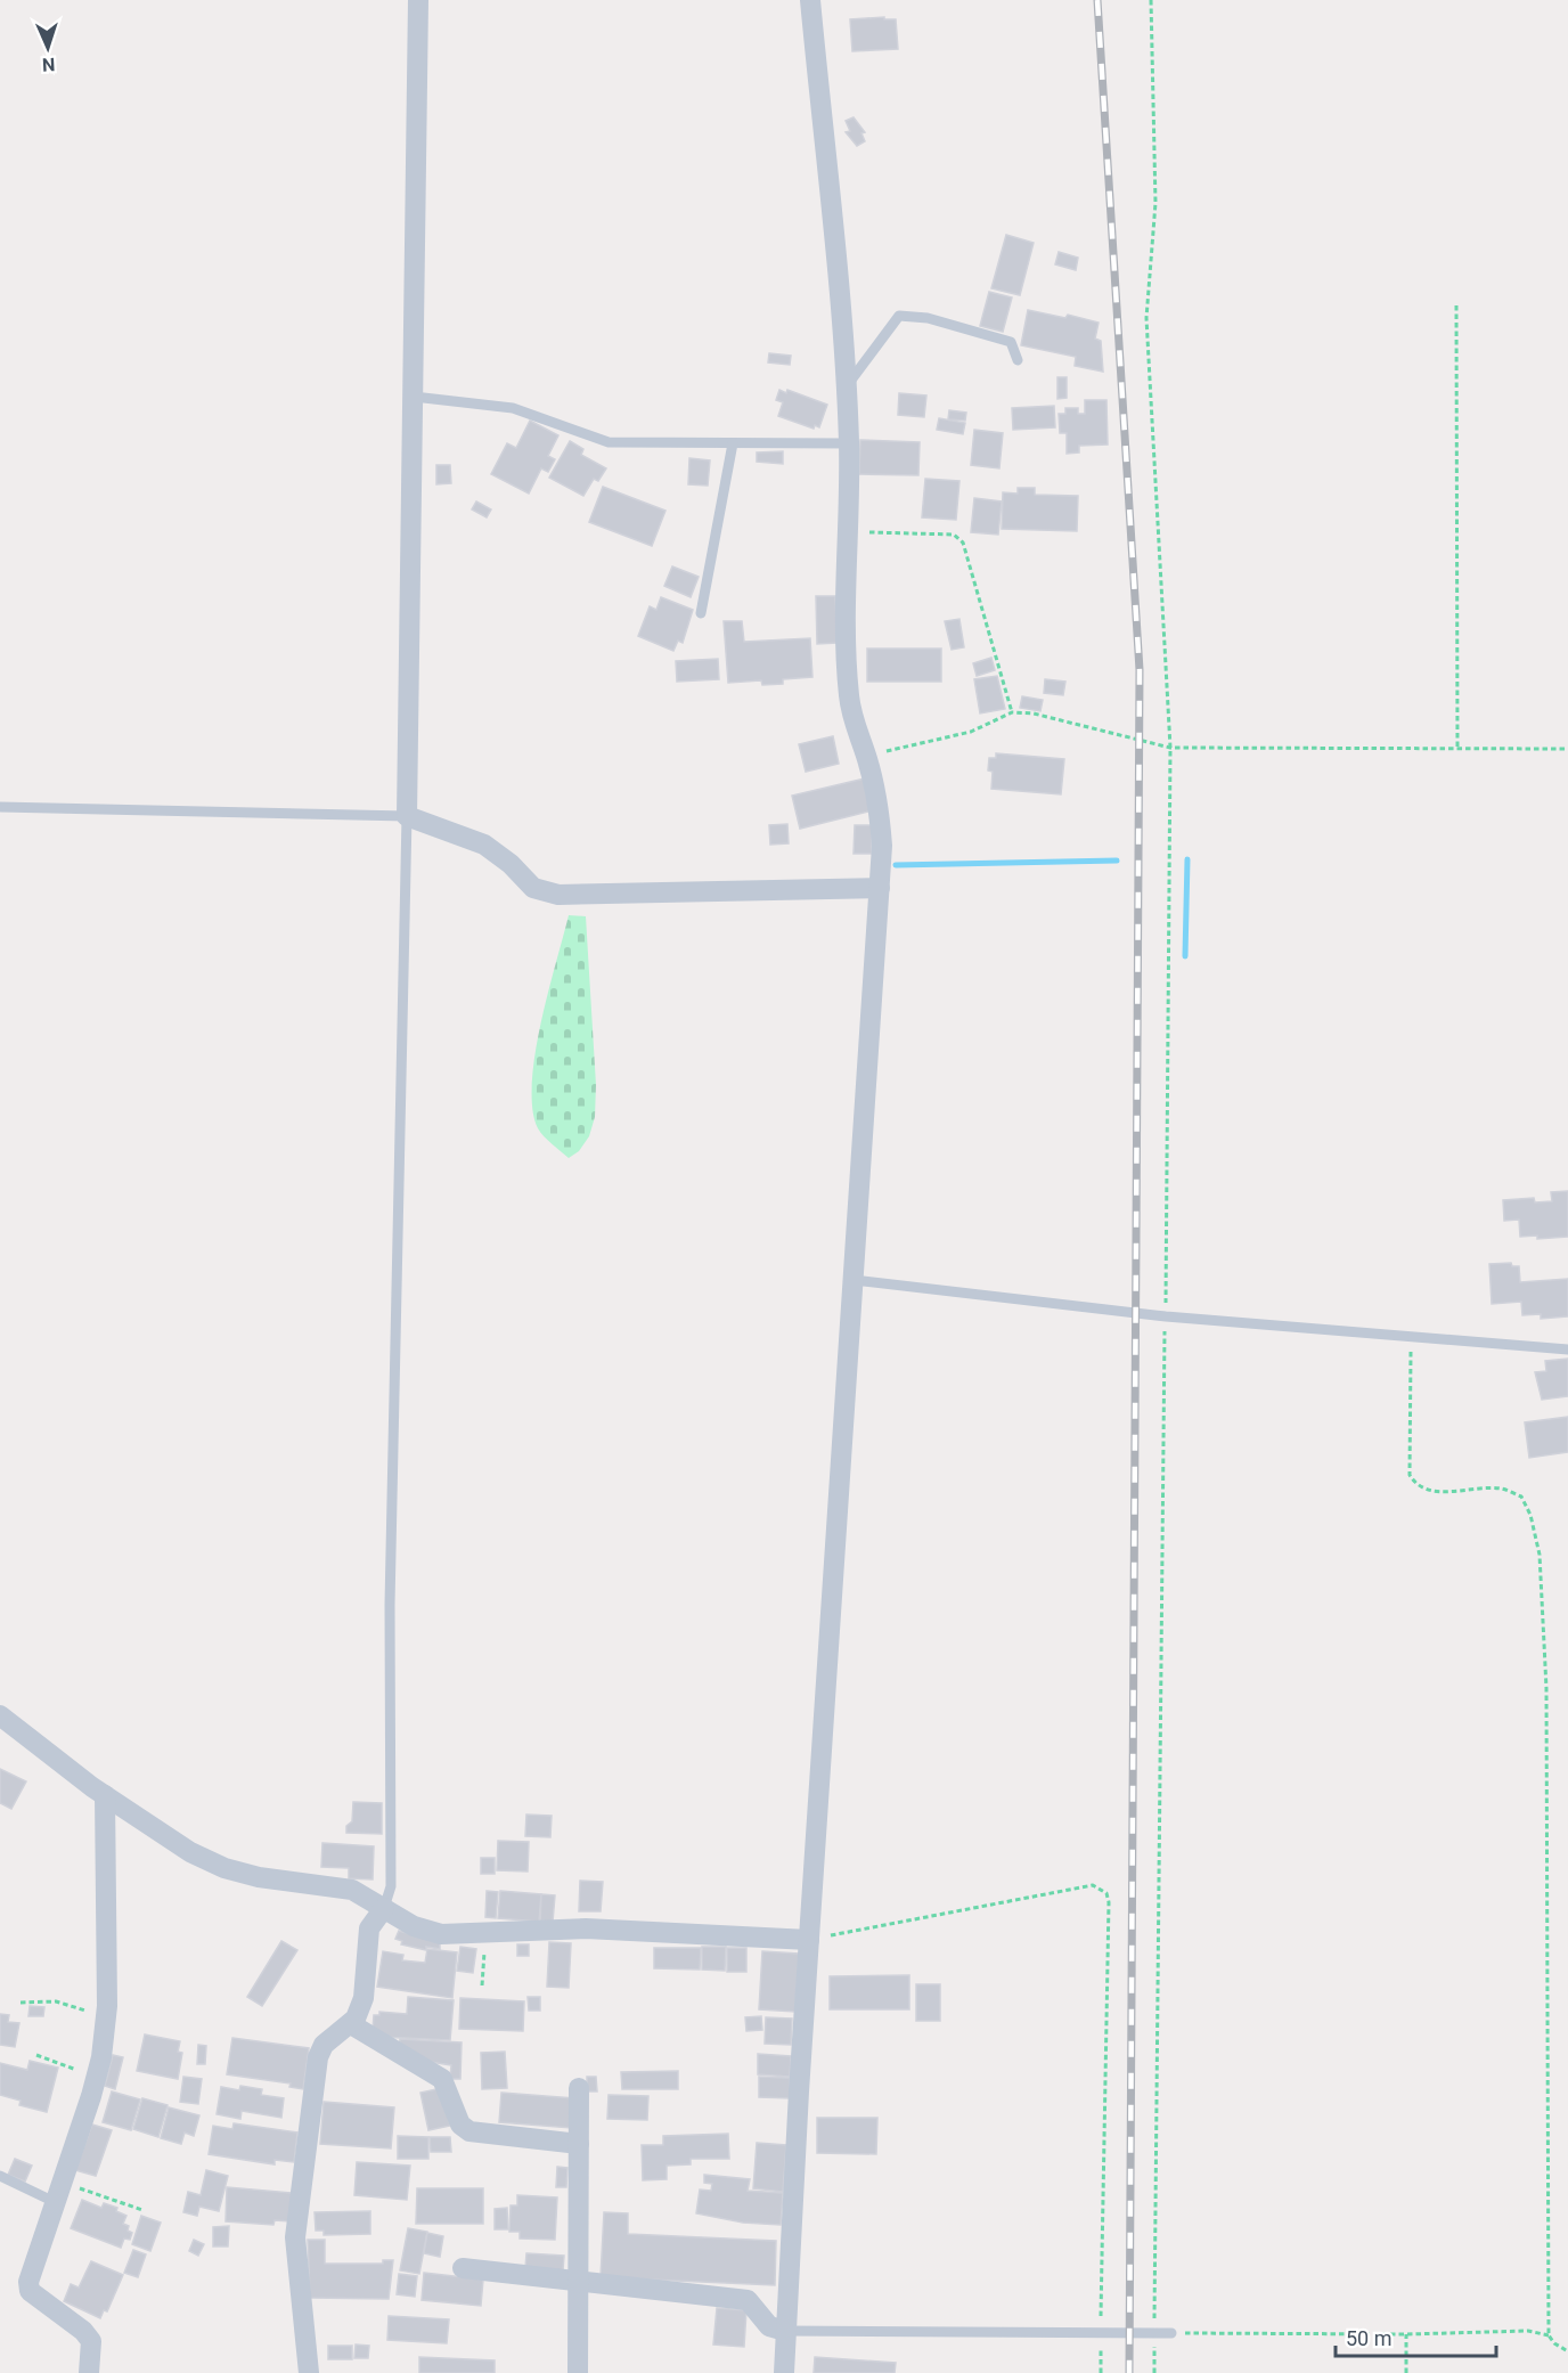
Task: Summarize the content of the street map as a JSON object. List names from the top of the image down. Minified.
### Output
{"scale_bar":"50 m","north":"bottom"}
